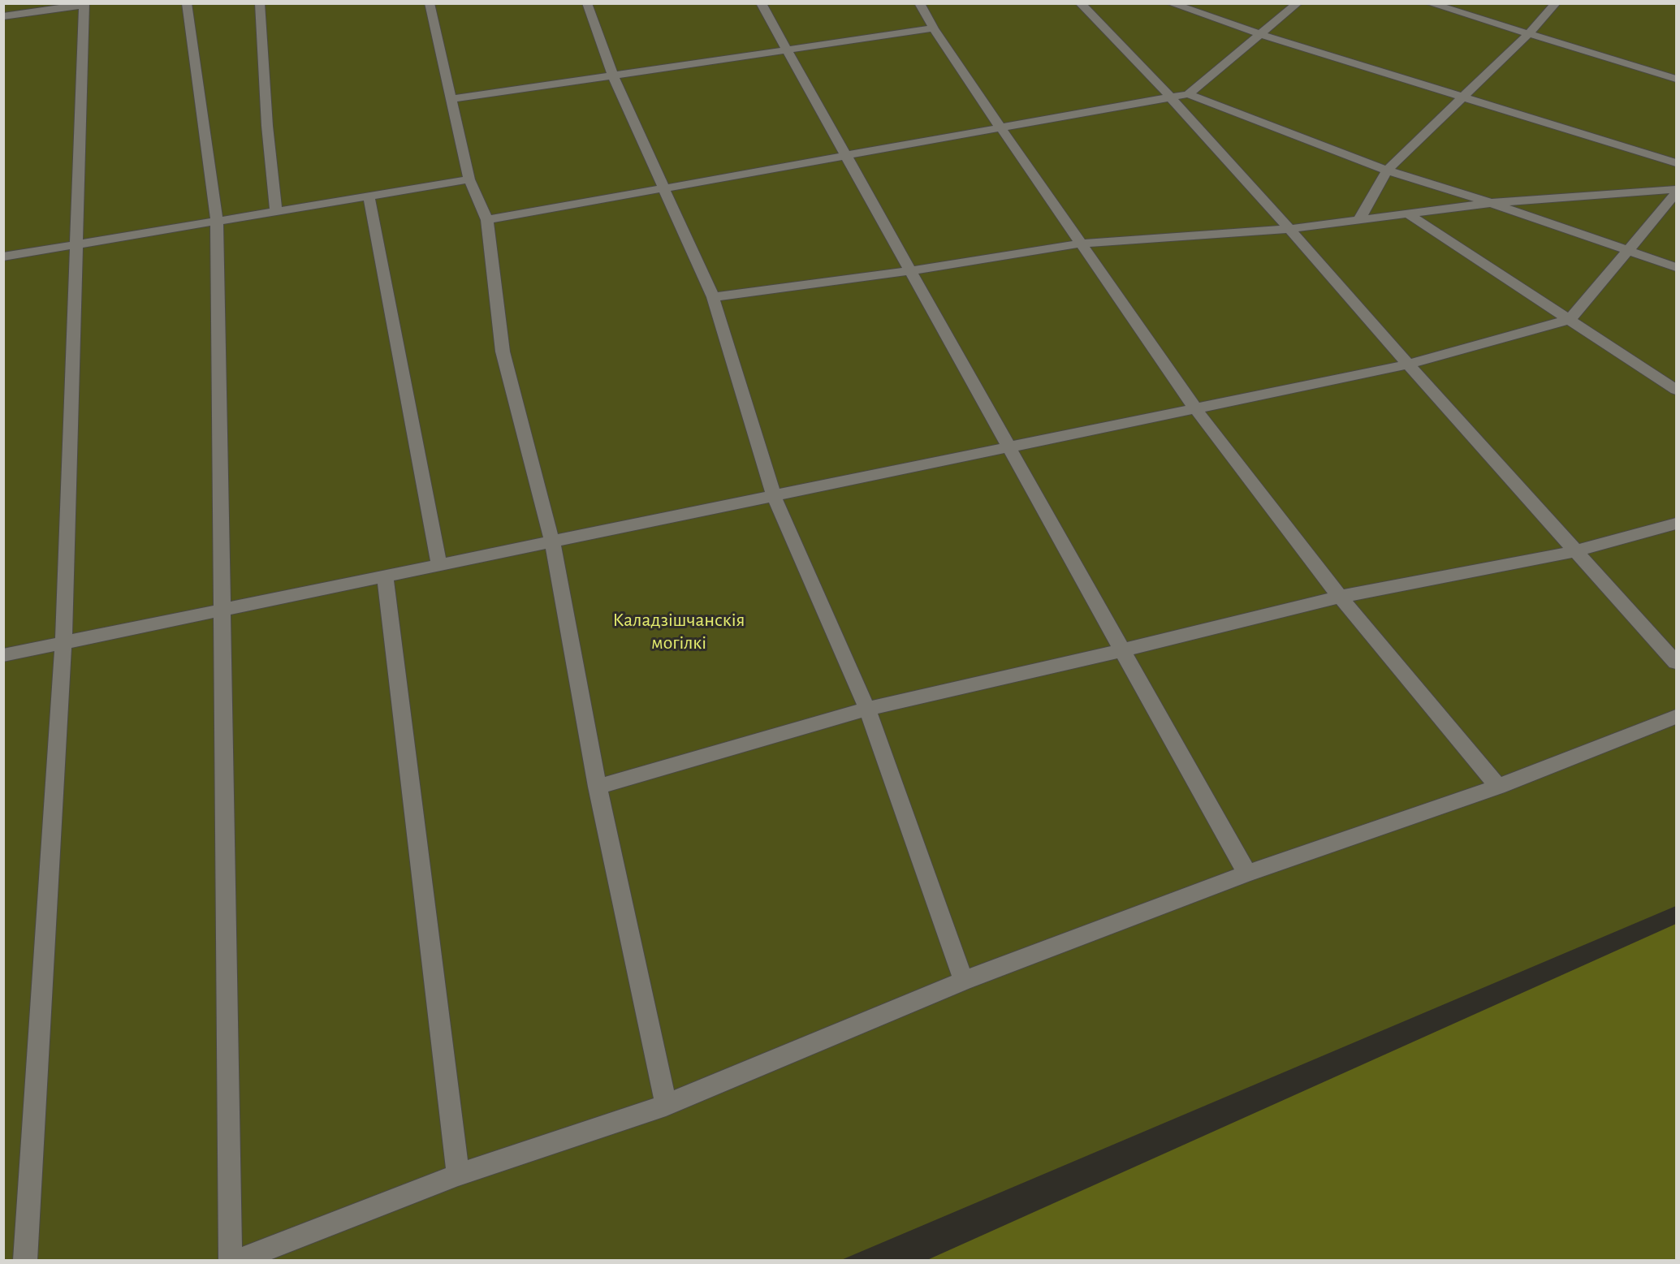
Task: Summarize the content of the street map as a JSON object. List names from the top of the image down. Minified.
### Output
{"parks":["Каладзішчанскія могілкі"]}
